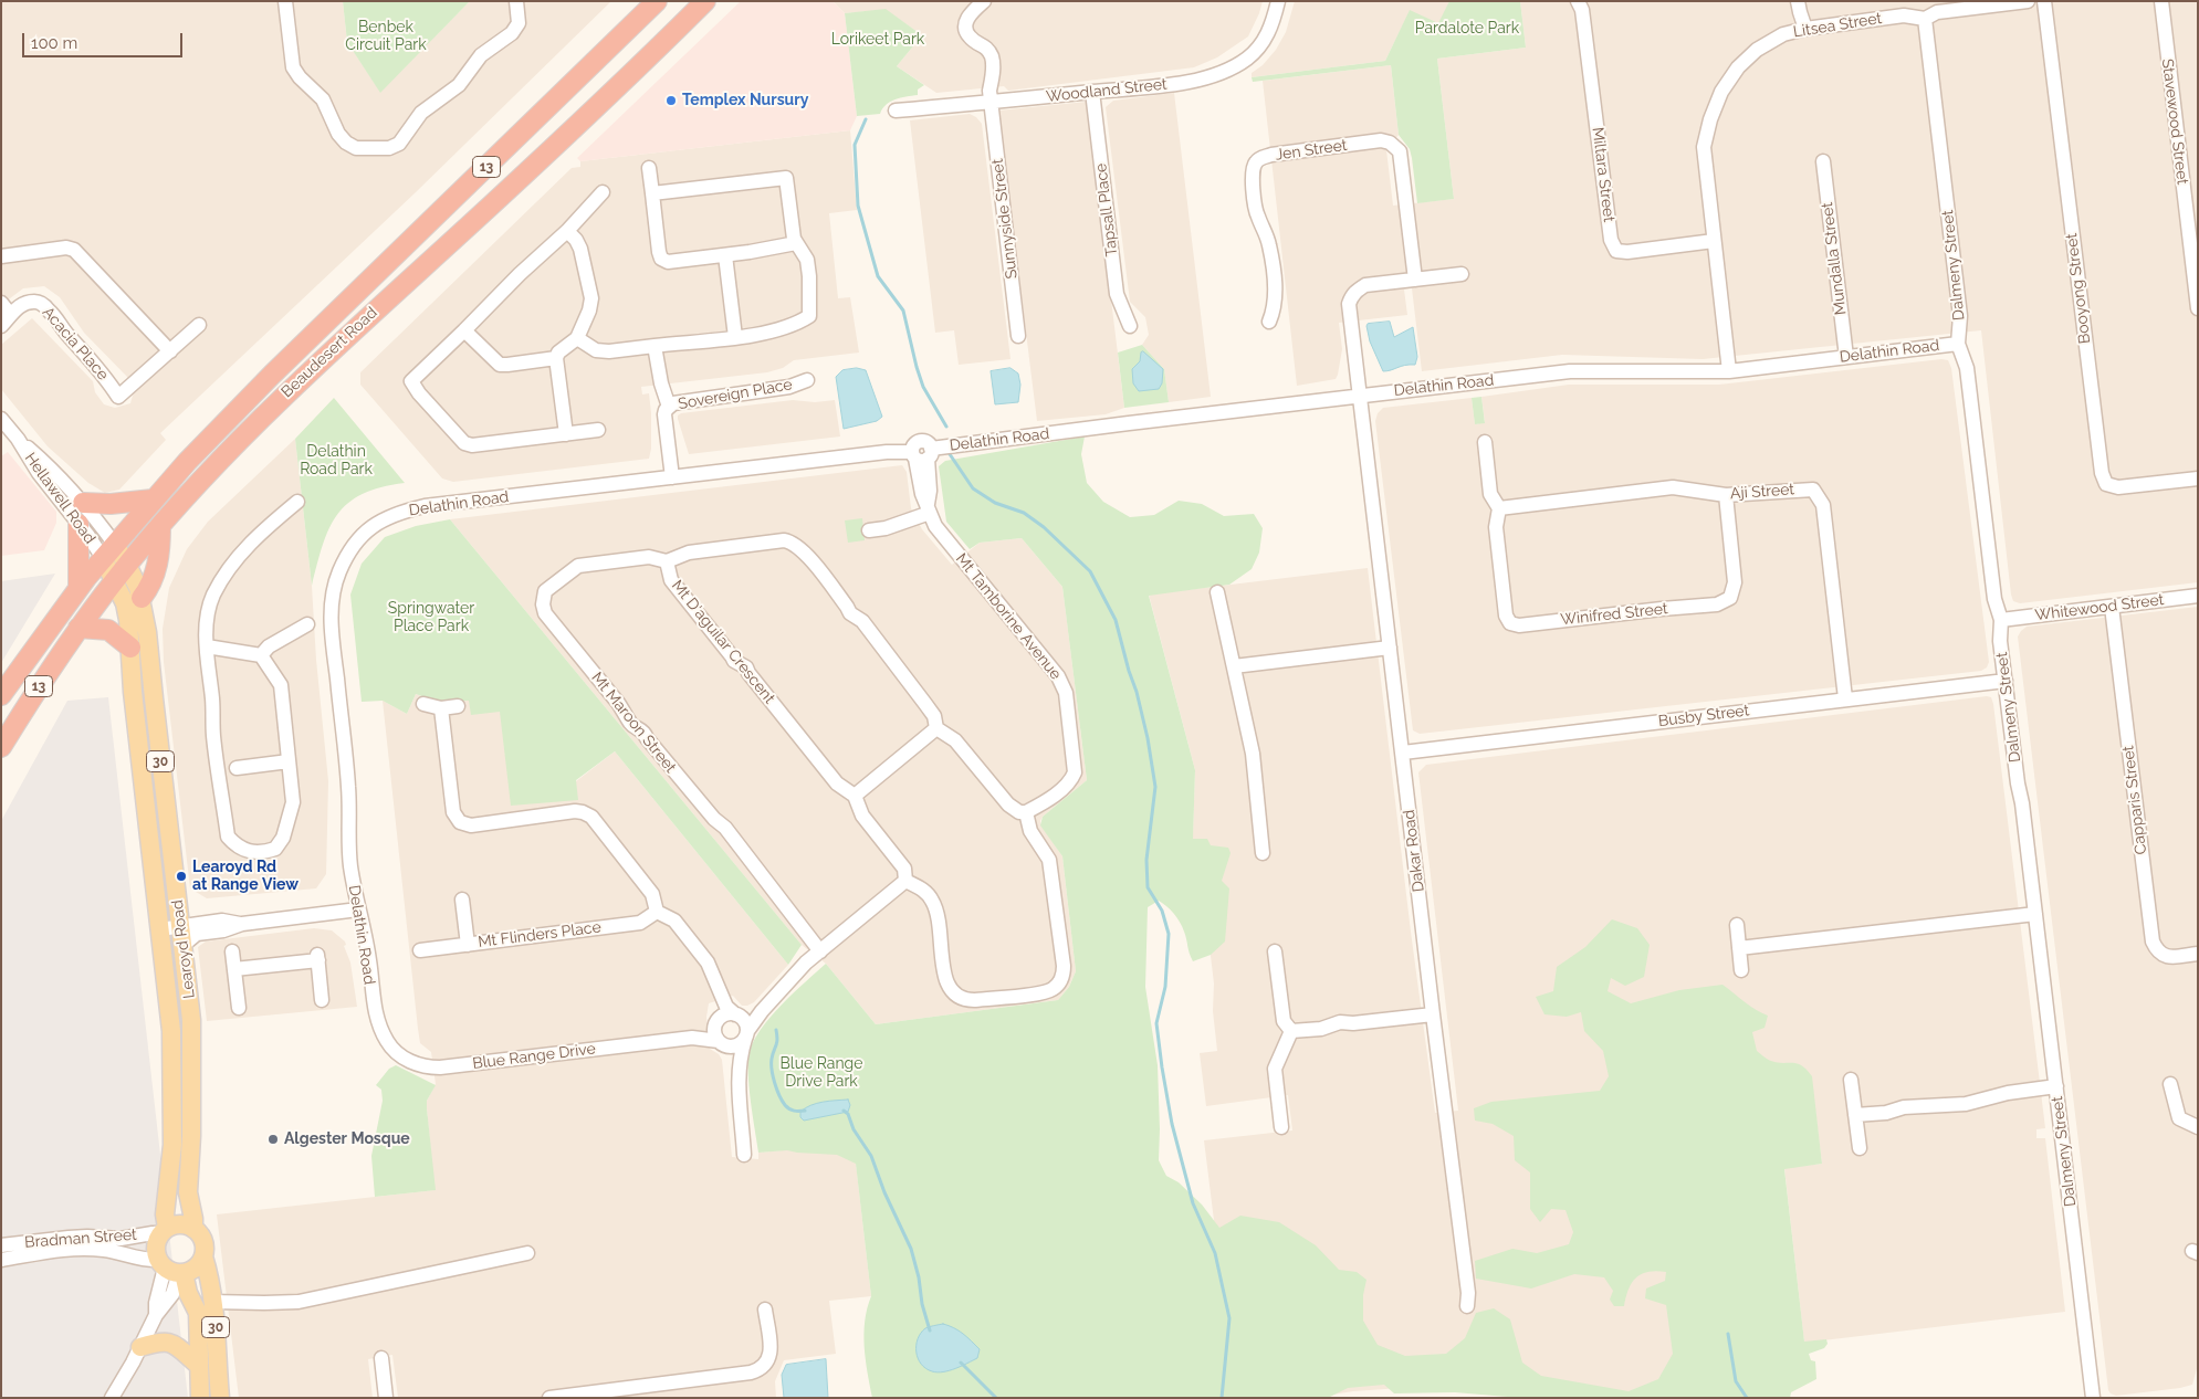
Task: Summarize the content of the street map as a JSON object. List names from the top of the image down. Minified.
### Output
{"streets":{"highway":["13","Beaudesert Road"],"main road":["30","Learoyd Road"],"street":["Litsea Street","Woodland Street","Stavewood Street","Jen Street","Miltara Street","Tapsall Place","Sunnyside Street","Mundalla Street","Dalmeny Street","Booyong Street","Acacia Place","Delathin Road","Sovereign Place","Aji Street","Hellawell Road","Whitewood Street","Winifred Street","Mt Tamborine Avenue","Mt D'aguilar Crescent","Busby Street","Mt Maroon Street","Capparis Street","Dakar Road","Mt Flinders Place","Blue Range Drive","Bradman Street"]},"crossings":[["Litsea Street","Miltara Street"],["Litsea Street","Dalmeny Street"],["Litsea Street","Delathin Road"],["Woodland Street","Tapsall Place"],["Woodland Street","Sunnyside Street"],["Jen Street","Dakar Road"],["Mundalla Street","Delathin Road"],["Dalmeny Street","Delathin Road"],["Dalmeny Street","Whitewood Street"],["Dalmeny Street","Busby Street"],["Delathin Road","Sovereign Place"],["Delathin Road","Mt Tamborine Avenue"],["Delathin Road","Dakar Road"],["Delathin Road","Blue Range Drive"],["Beaudesert Road","Hellawell Road"],["Beaudesert Road","Learoyd Road"],["Aji Street","Winifred Street"],["Aji Street","Busby Street"],["Hellawell Road","Learoyd Road"],["Whitewood Street","Capparis Street"],["Mt D'aguilar Crescent","Mt Maroon Street"],["Busby Street","Dakar Road"],["30","Learoyd Road"],["30","Bradman Street"],["Learoyd Road","Bradman Street"]],"parks":["Benbek Circuit Park","Pardalote Park","Lorikeet Park","Delathin Road Park","Springwater Place Park","Blue Range Drive Park"],"places":["Templex Nursury","Learoyd Rd at Range View","Algester Mosque"],"scale_bar":"100 m"}
